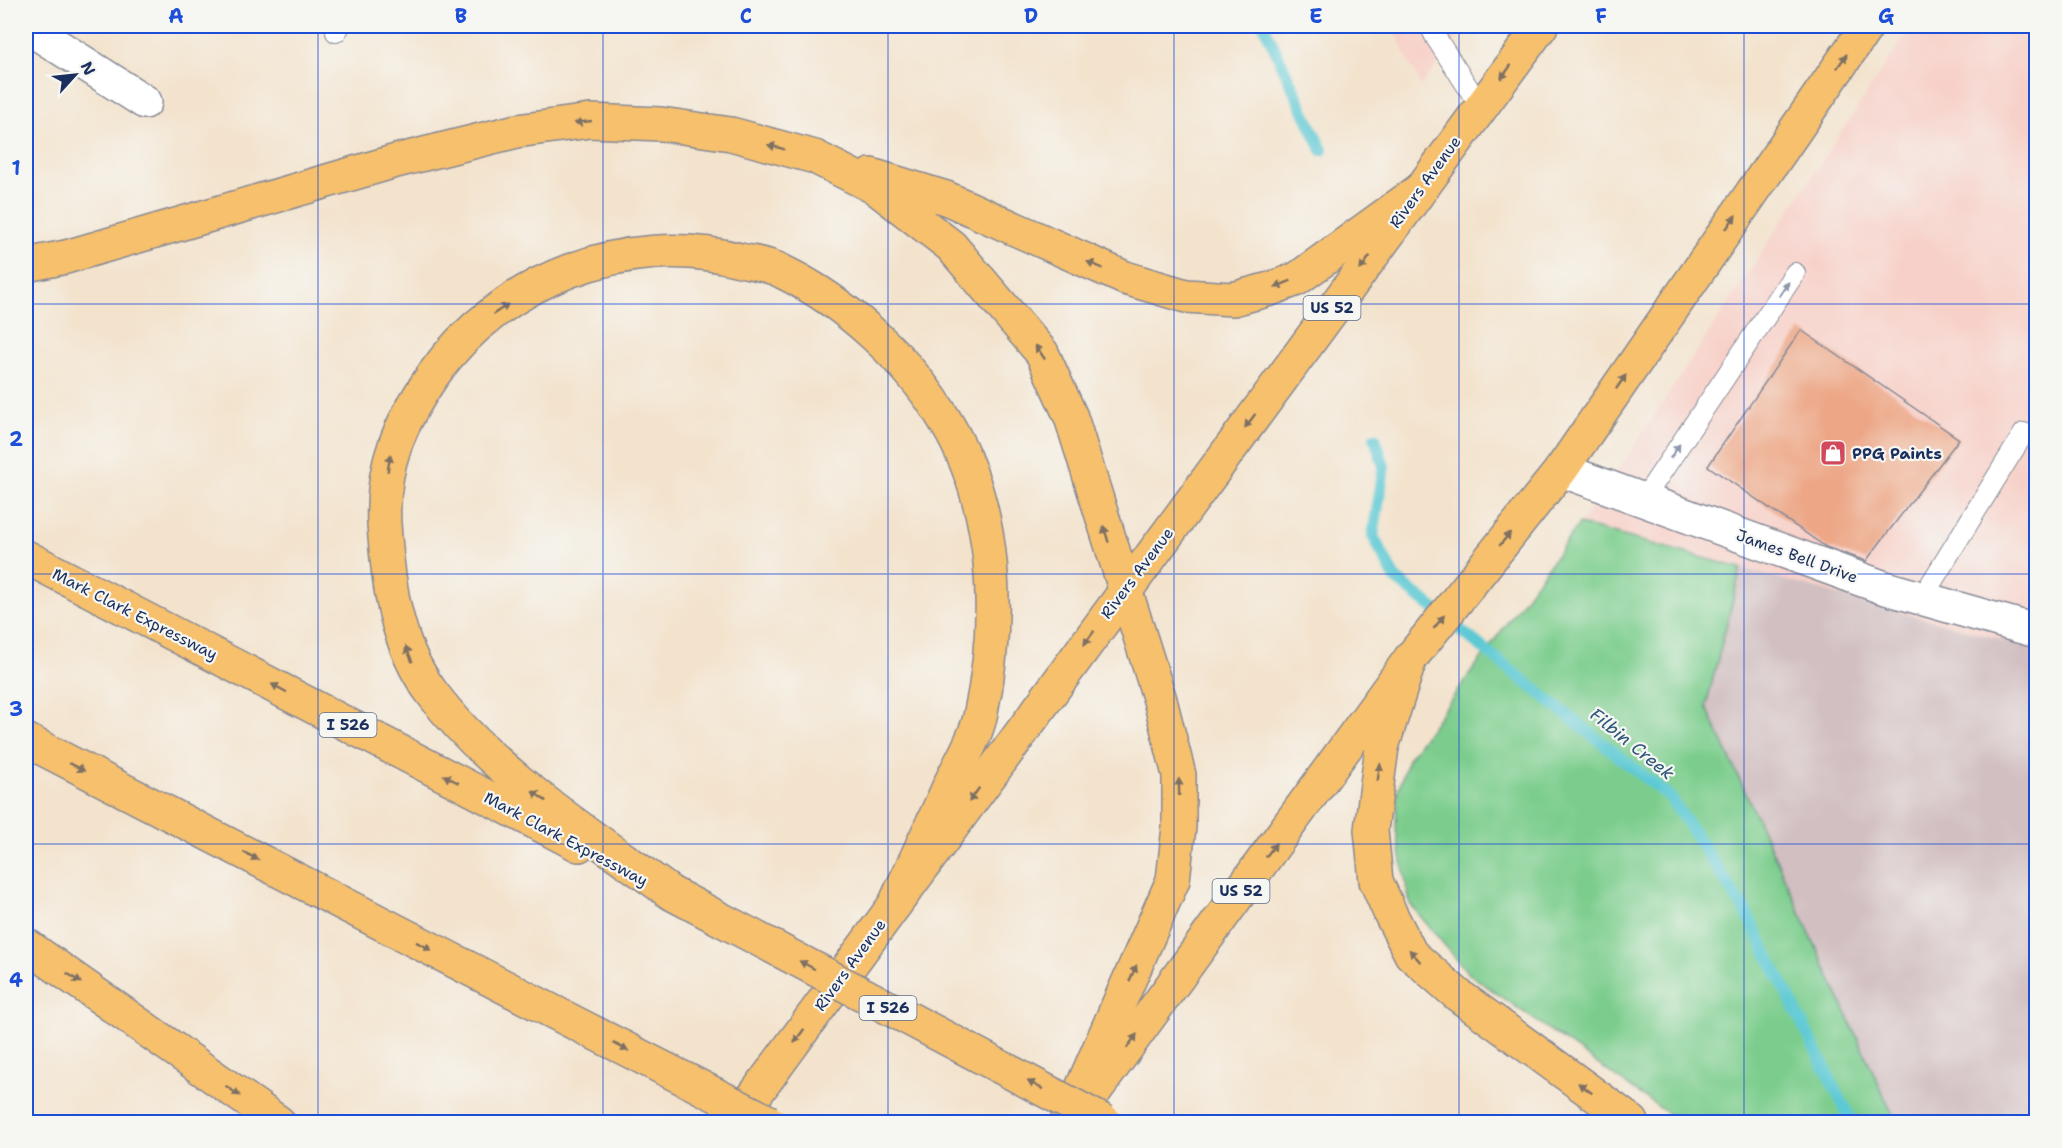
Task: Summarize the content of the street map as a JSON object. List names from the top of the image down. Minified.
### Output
{"streets":{"main road":["Rivers Avenue","US 52","Mark Clark Expressway","I 526"],"street":["James Bell Drive"]},"crossings":[["US 52","James Bell Drive"]],"water":["Filbin Creek"],"places":{"shop":["PPG Paints"]},"north":"top right","grid":{"columns":["A","B","C","D","E","F","G"],"rows":["1","2","3","4"]}}
